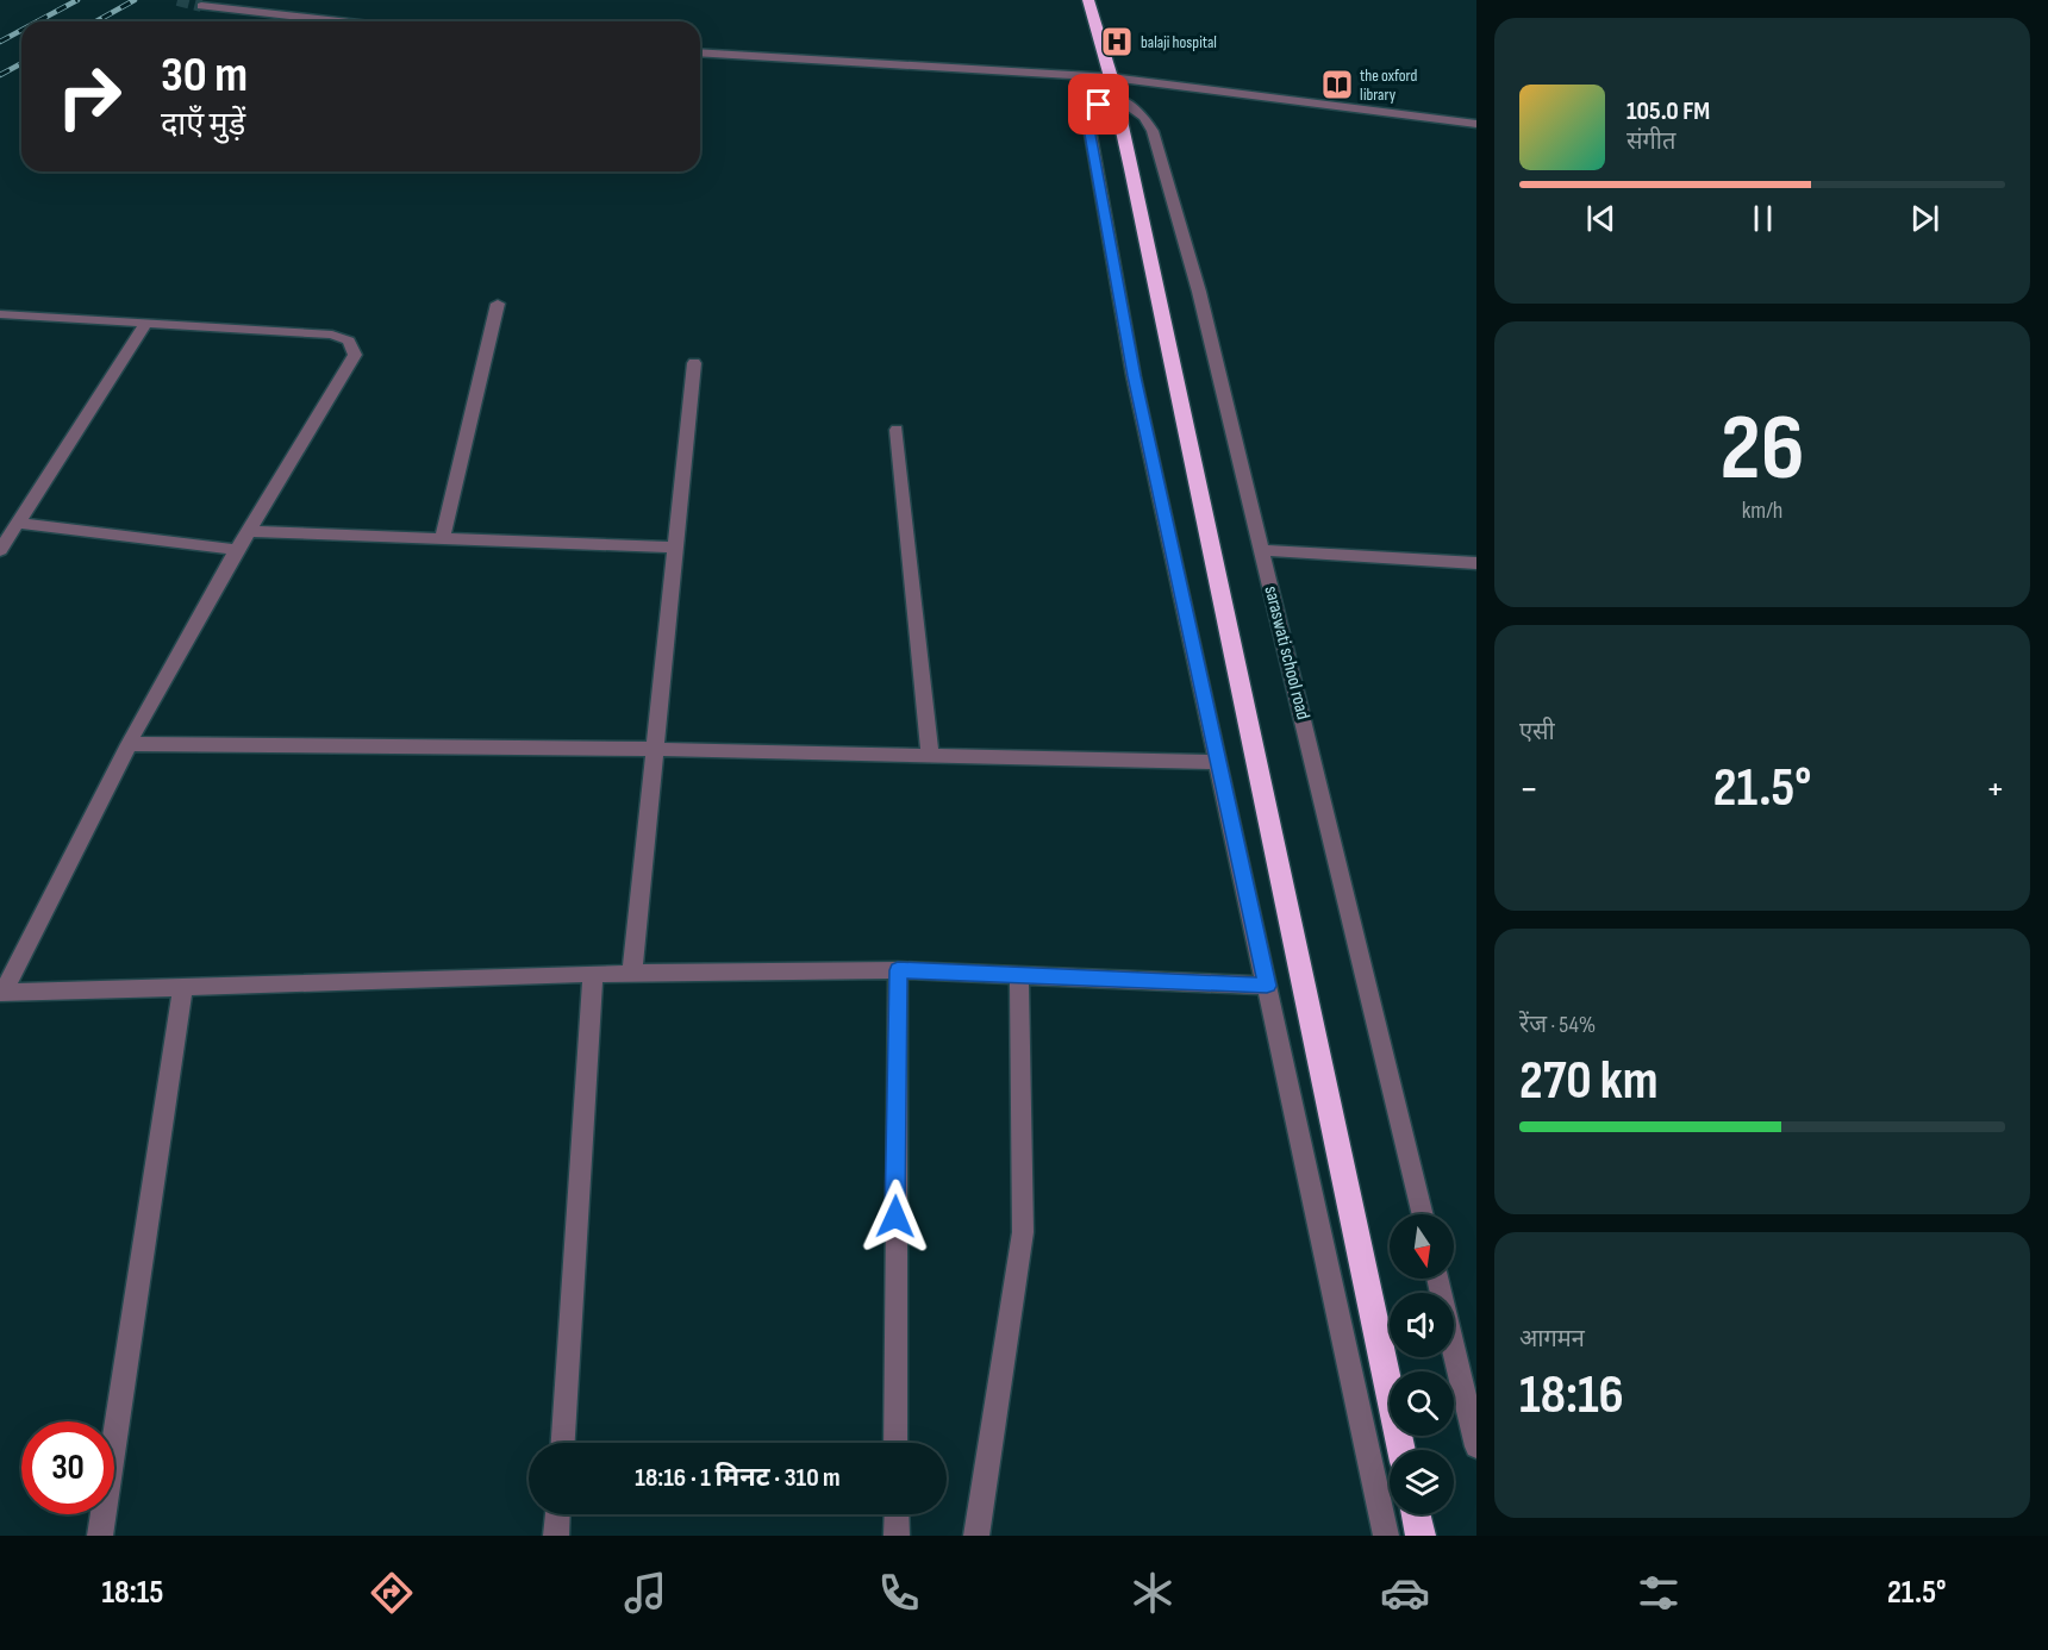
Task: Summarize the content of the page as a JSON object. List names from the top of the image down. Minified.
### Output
{"streets":{"street":["saraswati school road"]},"places":{"hospital":["balaji hospital"],"library":["the oxford library"]},"north":"bottom","page":{"turn":["30 m","दाएँ मुड़ें"],"song":["105.0 FM","संगीत"],"tile":[["26","km/h"],"एसी",["रेंज · 54%","270 km"],["आगमन","18:16"]],"heat":["−","21.5°","+"],"limit":"30","trip":"18:16 · 1 मिनट · 310 m","tabs":["18:15","21.5°"]}}
